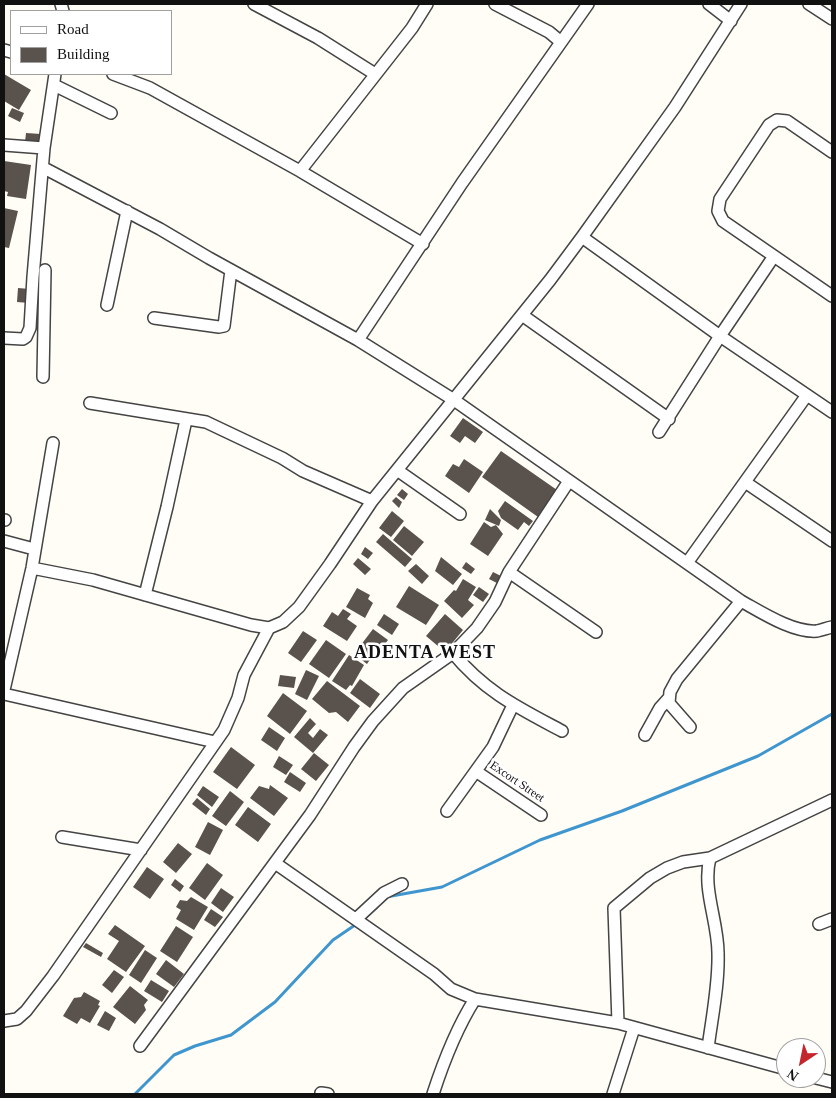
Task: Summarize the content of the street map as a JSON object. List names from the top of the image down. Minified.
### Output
{"streets":{"street":["Excort Street"]},"districts":["ADENTA WEST"],"legend":["Road","Building"],"north":"bottom left"}
